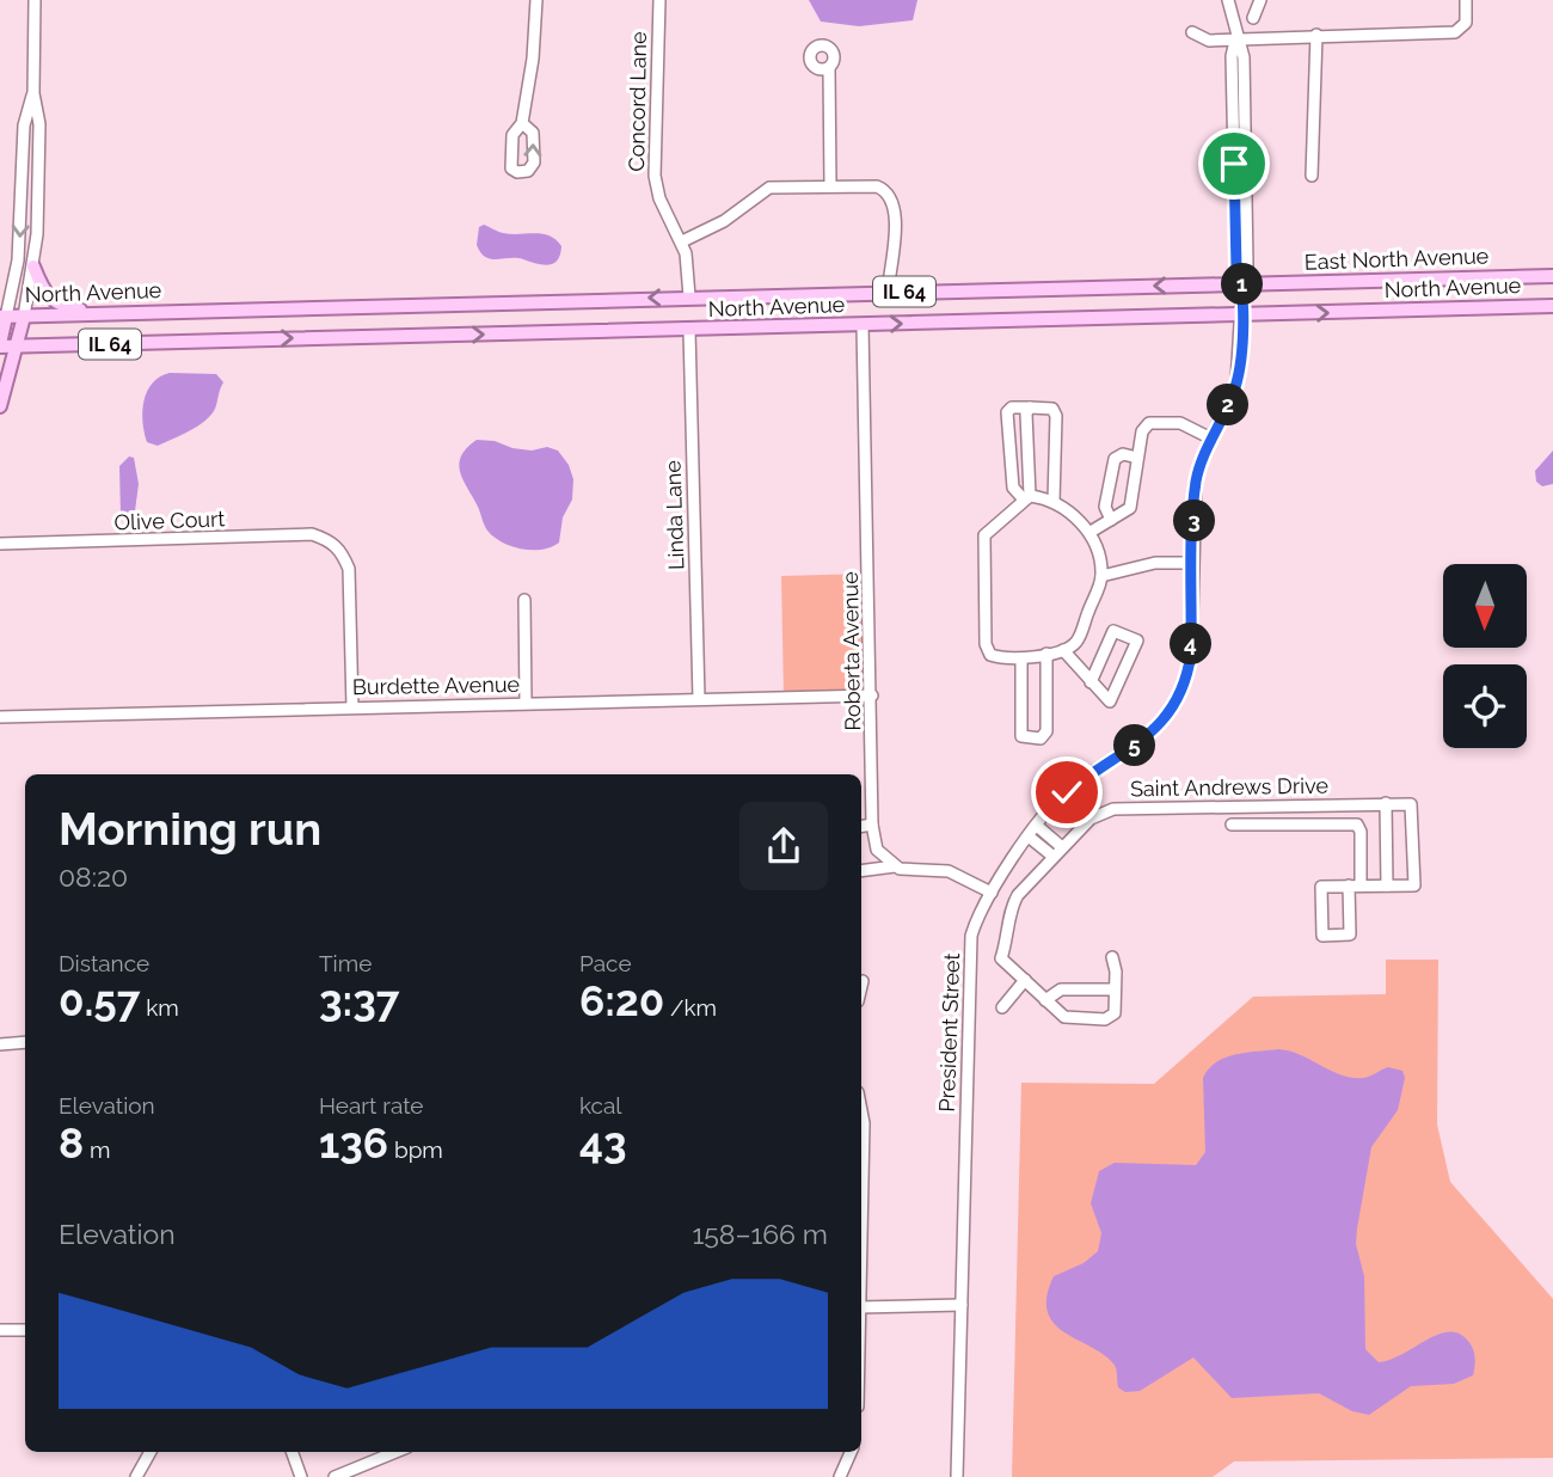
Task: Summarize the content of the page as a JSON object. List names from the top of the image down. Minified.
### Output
{"streets":{"main road":["East North Avenue","North Avenue","IL 64"],"street":["Concord Lane","Linda Lane","Olive Court","Roberta Avenue","Burdette Avenue","Saint Andrews Drive","President Street"]},"crossings":[["Concord Lane","North Avenue"],["East North Avenue","North Avenue"],["East North Avenue","President Street"],["North Avenue","Linda Lane"],["North Avenue","Roberta Avenue"],["North Avenue","President Street"],["Linda Lane","Burdette Avenue"],["Olive Court","Burdette Avenue"],["Roberta Avenue","Burdette Avenue"]],"north":"bottom","page":{"pins":["1","2","3","4","5"],"heading":["Morning run","08:20"],"stats":[["Distance","0.57 km"],["Time","3:37"],["Pace","6:20 /km"],["Elevation","8 m"],["Heart rate","136 bpm"],["kcal","43"]],"chart":["Elevation","158–166 m"]}}
